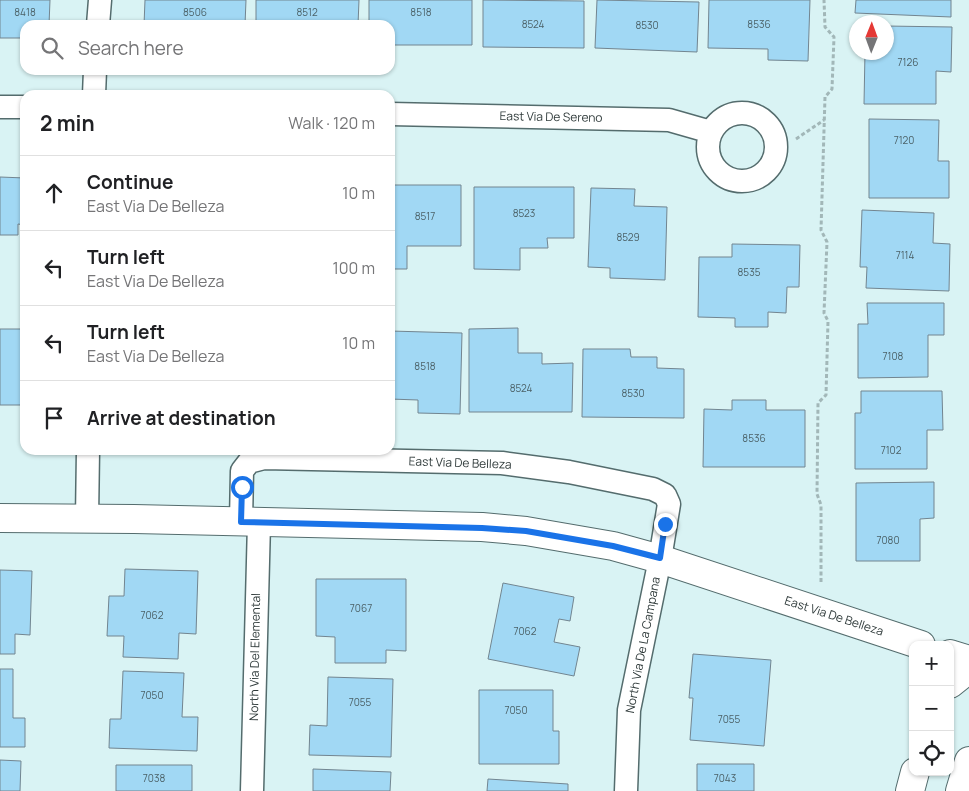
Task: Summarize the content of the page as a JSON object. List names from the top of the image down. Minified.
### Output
{"streets":{"street":["East Via De Sereno","East Via De Belleza","North Via De La Campana","North Via Del Elemental"]},"crossings":[["East Via De Belleza","North Via De La Campana"],["East Via De Belleza","North Via Del Elemental"]],"house_numbers":["8418","8506","8512","8518","8524","8536","8530","7126","7120","8523","8517","8529","7114","8535","7108","8518","8524","8530","8536","7102","7080","7067","7062","7062","7050","7055","7050","7055","7038","7043"],"north":"top","page":{"search":"Search here","heading":["2 min","Walk · 120 m"],"list":[["Continue","East Via De Belleza","10 m"],["Turn left","East Via De Belleza","100 m"],["Turn left","East Via De Belleza","10 m"],"Arrive at destination"],"map_buttons":["+","−"]}}
